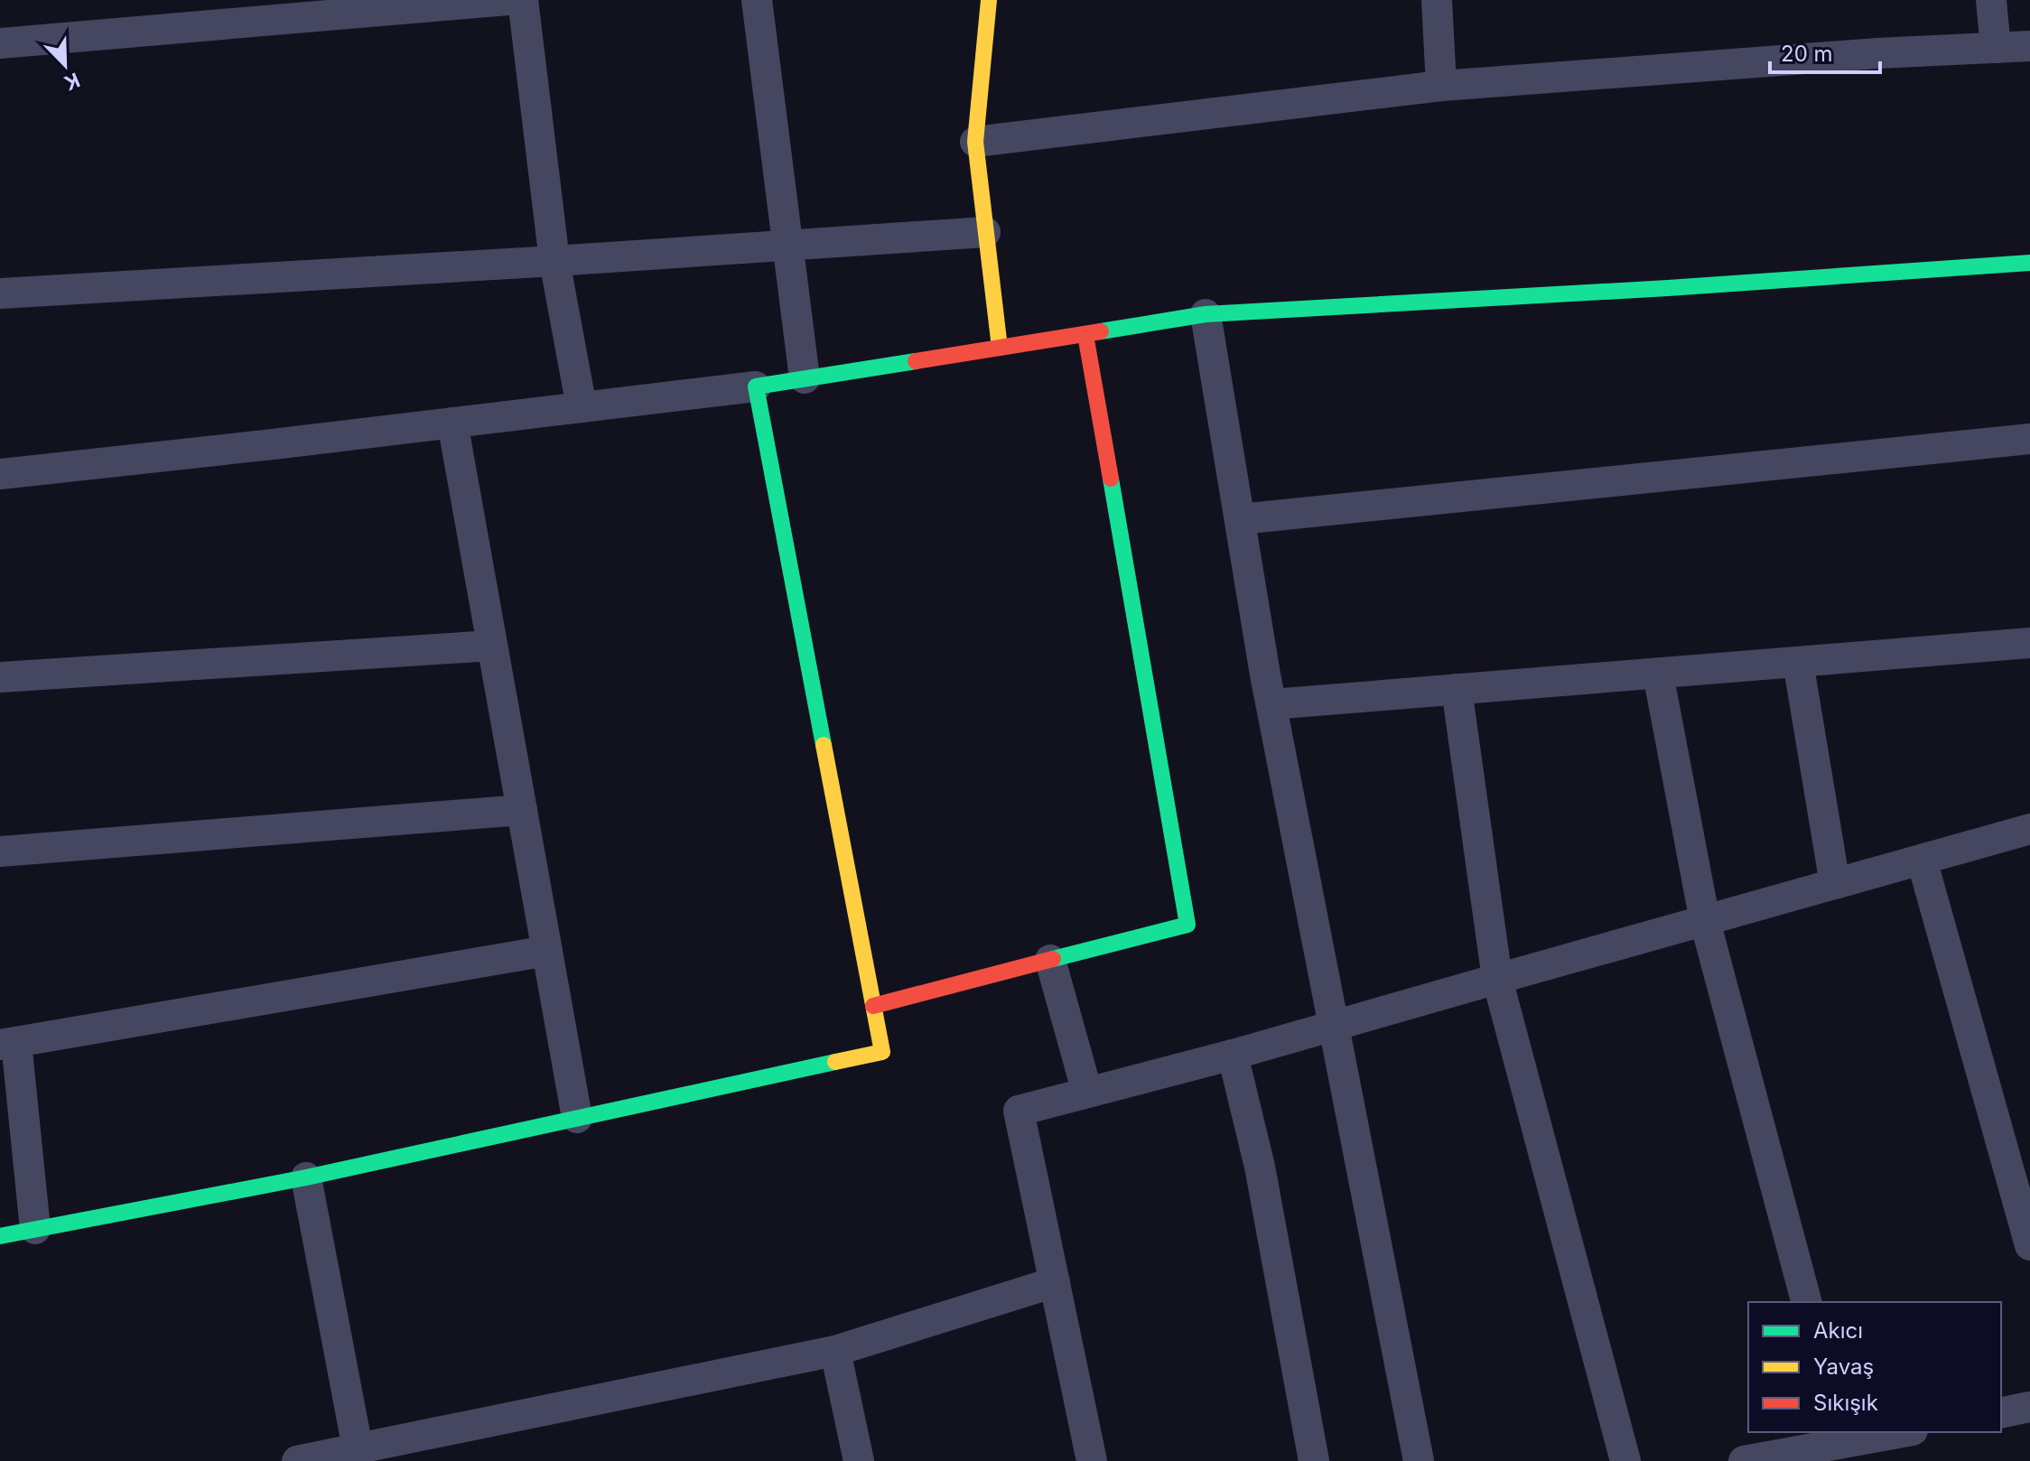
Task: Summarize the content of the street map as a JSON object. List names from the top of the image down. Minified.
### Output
{"legend":["Akıcı","Yavaş","Sıkışık"],"scale_bar":"20 m","north":"bottom right"}
